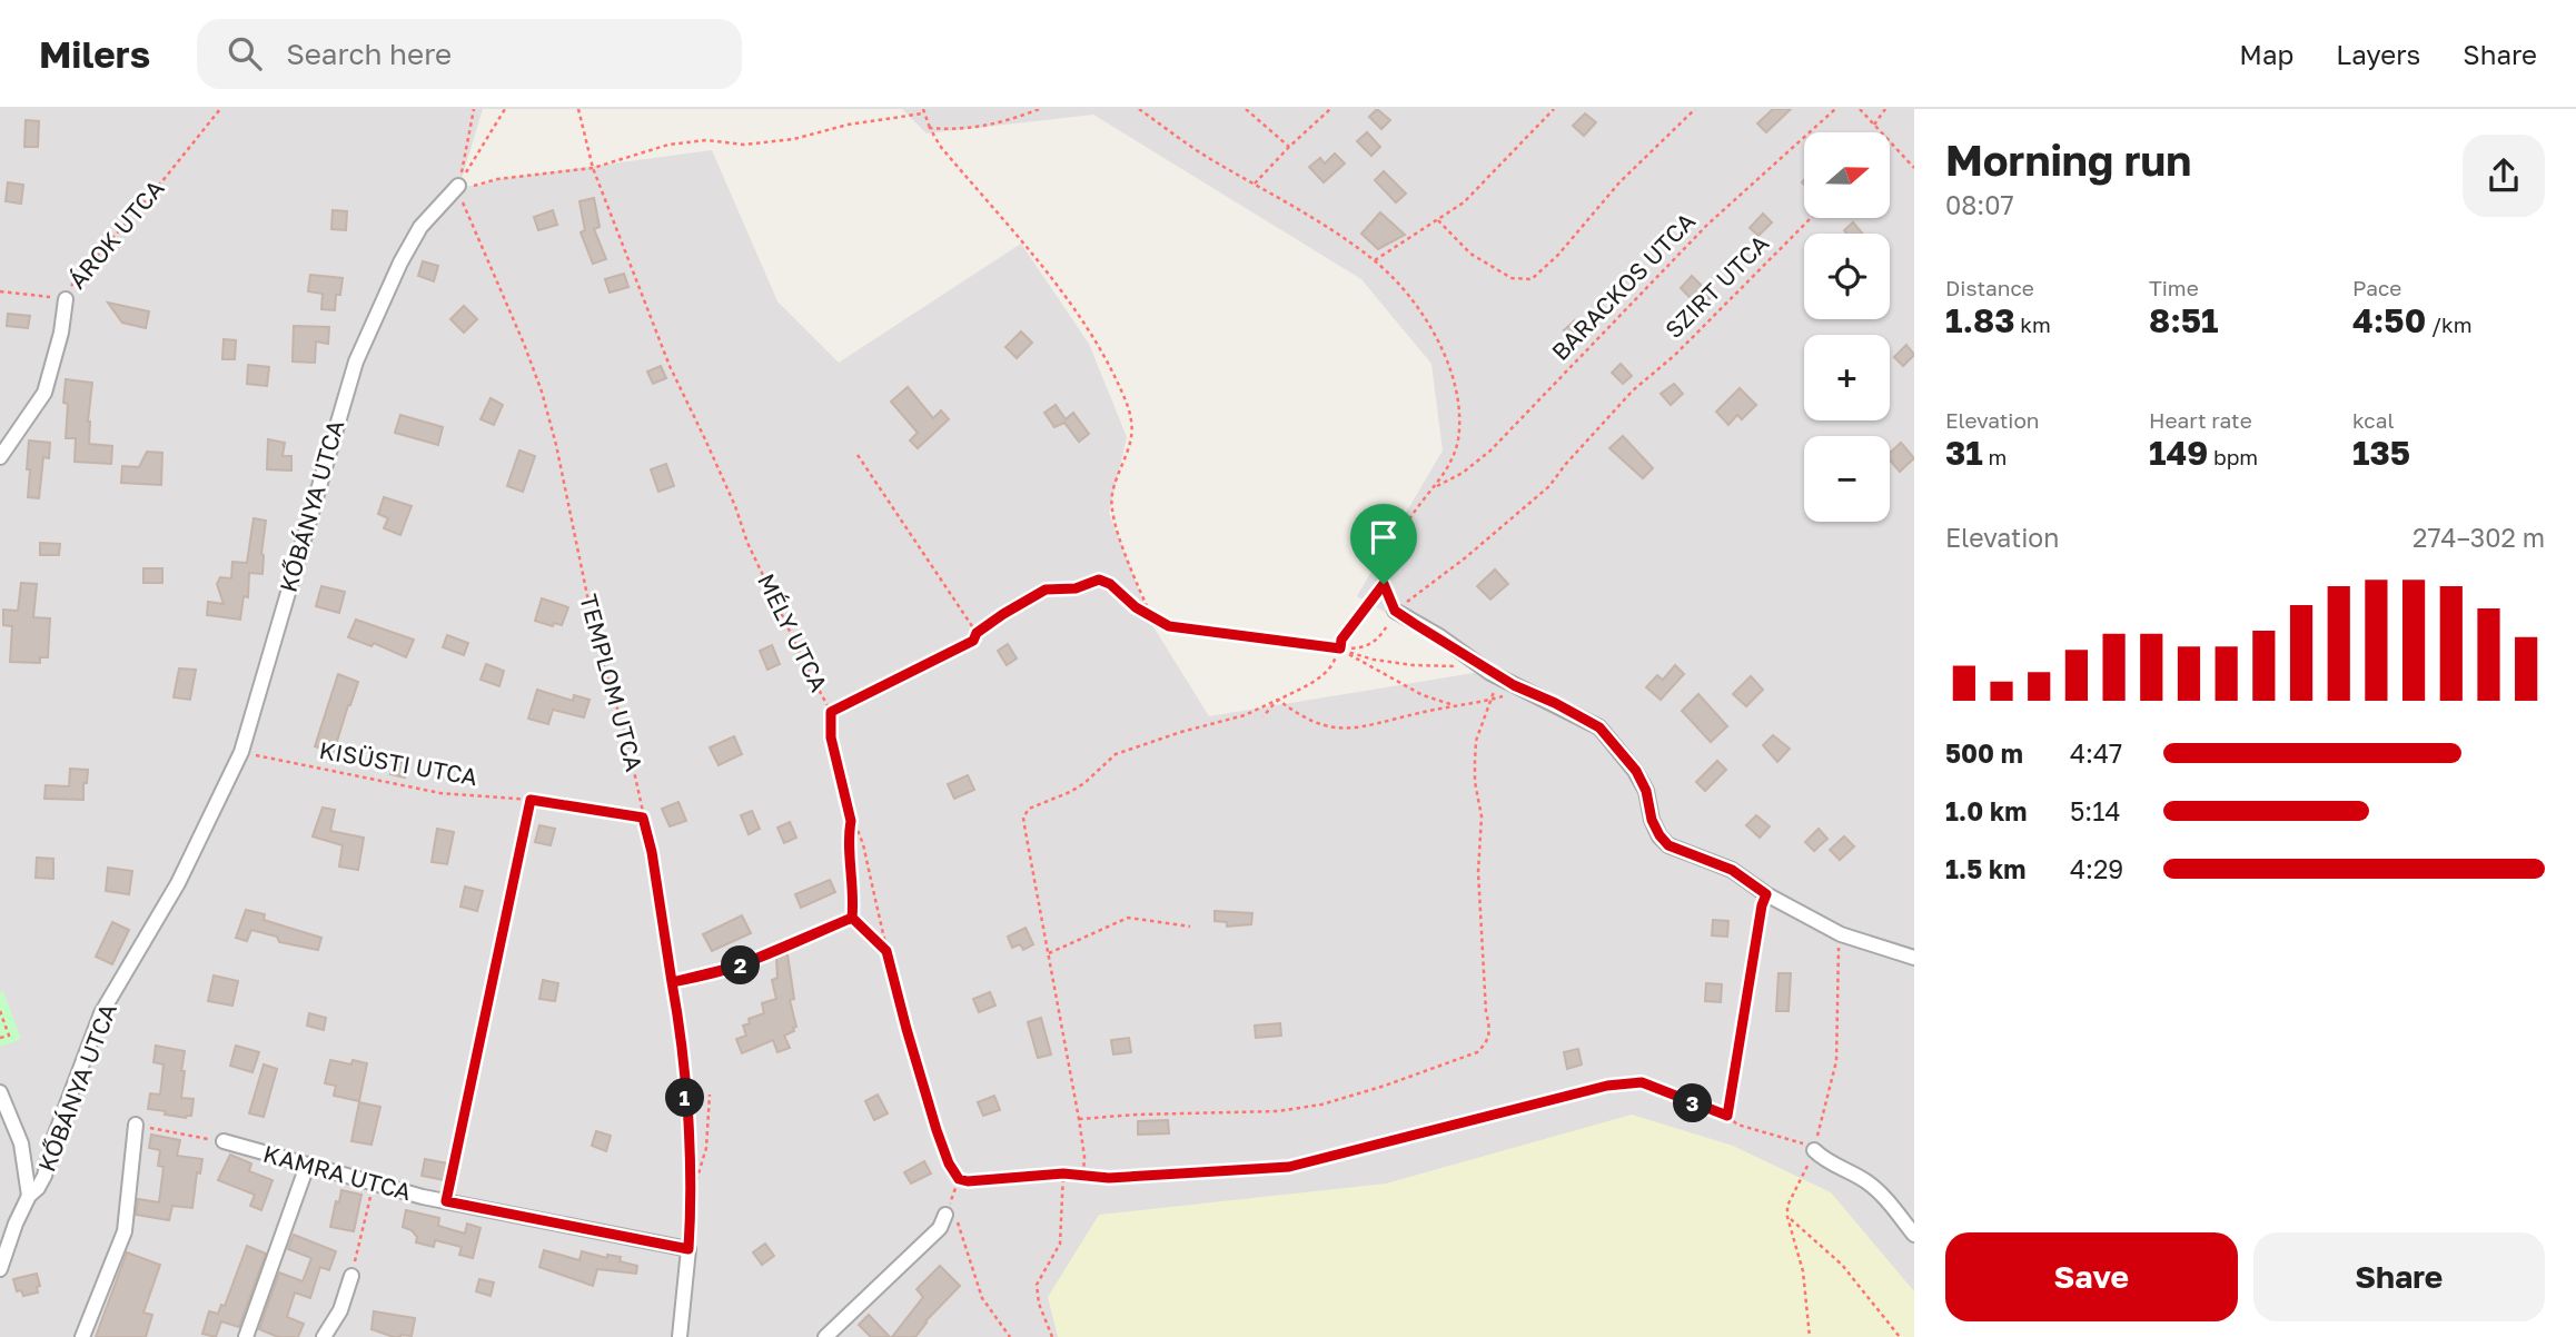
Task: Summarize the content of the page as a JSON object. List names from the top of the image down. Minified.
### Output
{"streets":{"street":["ÁROK UTCA","KŐBÁNYA UTCA","KAMRA UTCA"],"path":["BARACKOS UTCA","SZIRT UTCA","MÉLY UTCA","TEMPLOM UTCA","KISÜSTI UTCA"]},"crossings":[["KŐBÁNYA UTCA","TEMPLOM UTCA"],["KŐBÁNYA UTCA","KISÜSTI UTCA"],["TEMPLOM UTCA","KISÜSTI UTCA"],["TEMPLOM UTCA","KAMRA UTCA"]],"north":"right","page":{"header":"Milers","search":"Search here","nav":["Map","Layers","Share"],"heading":["Morning run","08:07"],"map_buttons":["+","−"],"stats":[["Distance","1.83 km"],["Time","8:51"],["Pace","4:50 /km"],["Elevation","31 m"],["Heart rate","149 bpm"],["kcal","135"]],"chart":["Elevation","274–302 m"],"list":[{"name":"500 m","note":"4:47"},{"name":"1.0 km","note":"5:14"},{"name":"1.5 km","note":"4:29"}],"pins":["2","1","3"],"buttons":["Save","Share"]}}
